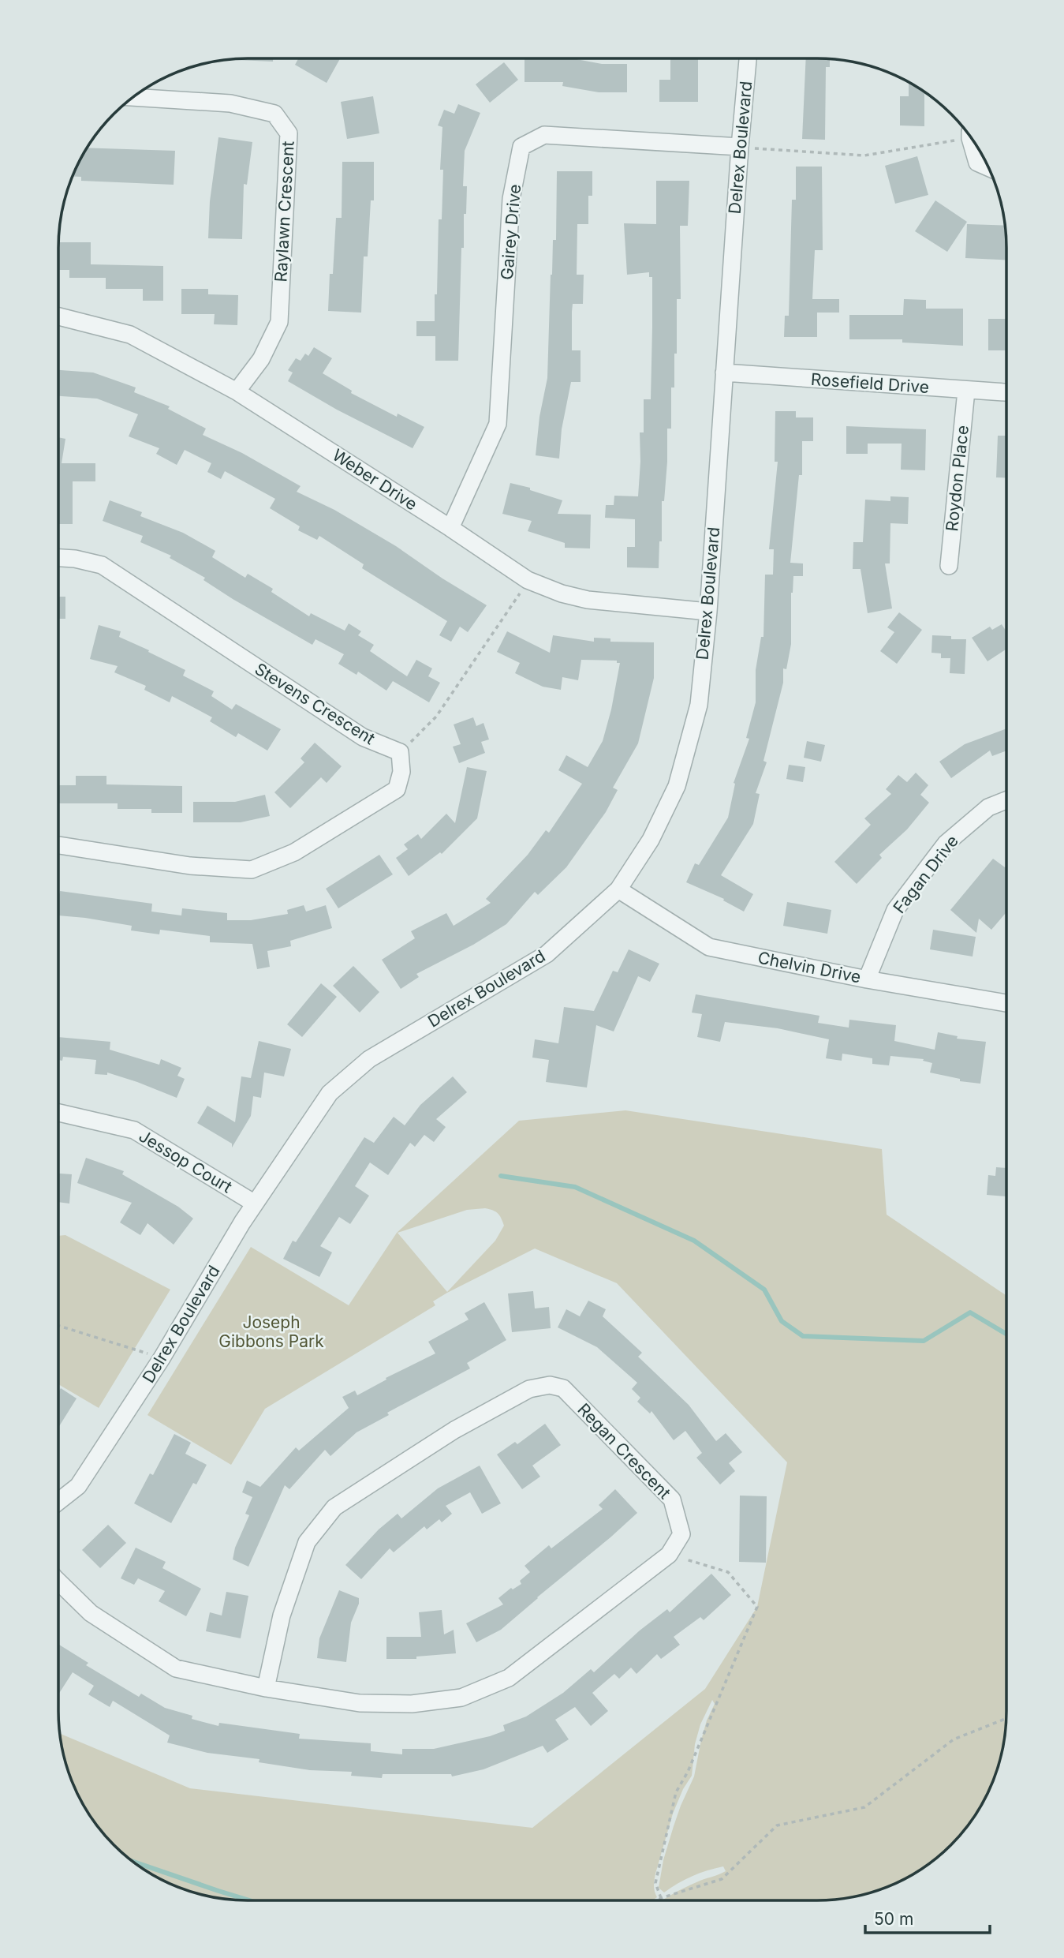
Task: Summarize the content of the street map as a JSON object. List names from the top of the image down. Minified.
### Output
{"streets":{"street":["Delrex Boulevard","Raylawn Crescent","Gairey Drive","Rosefield Drive","Roydon Place","Weber Drive","Stevens Crescent","Fagan Drive","Chelvin Drive","Jessop Court","Regan Crescent"]},"crossings":[["Delrex Boulevard","Gairey Drive"],["Delrex Boulevard","Rosefield Drive"],["Delrex Boulevard","Weber Drive"],["Delrex Boulevard","Chelvin Drive"],["Delrex Boulevard","Jessop Court"],["Raylawn Crescent","Weber Drive"],["Gairey Drive","Weber Drive"],["Rosefield Drive","Roydon Place"],["Fagan Drive","Chelvin Drive"]],"parks":["Joseph Gibbons Park"],"scale_bar":"50 m"}
